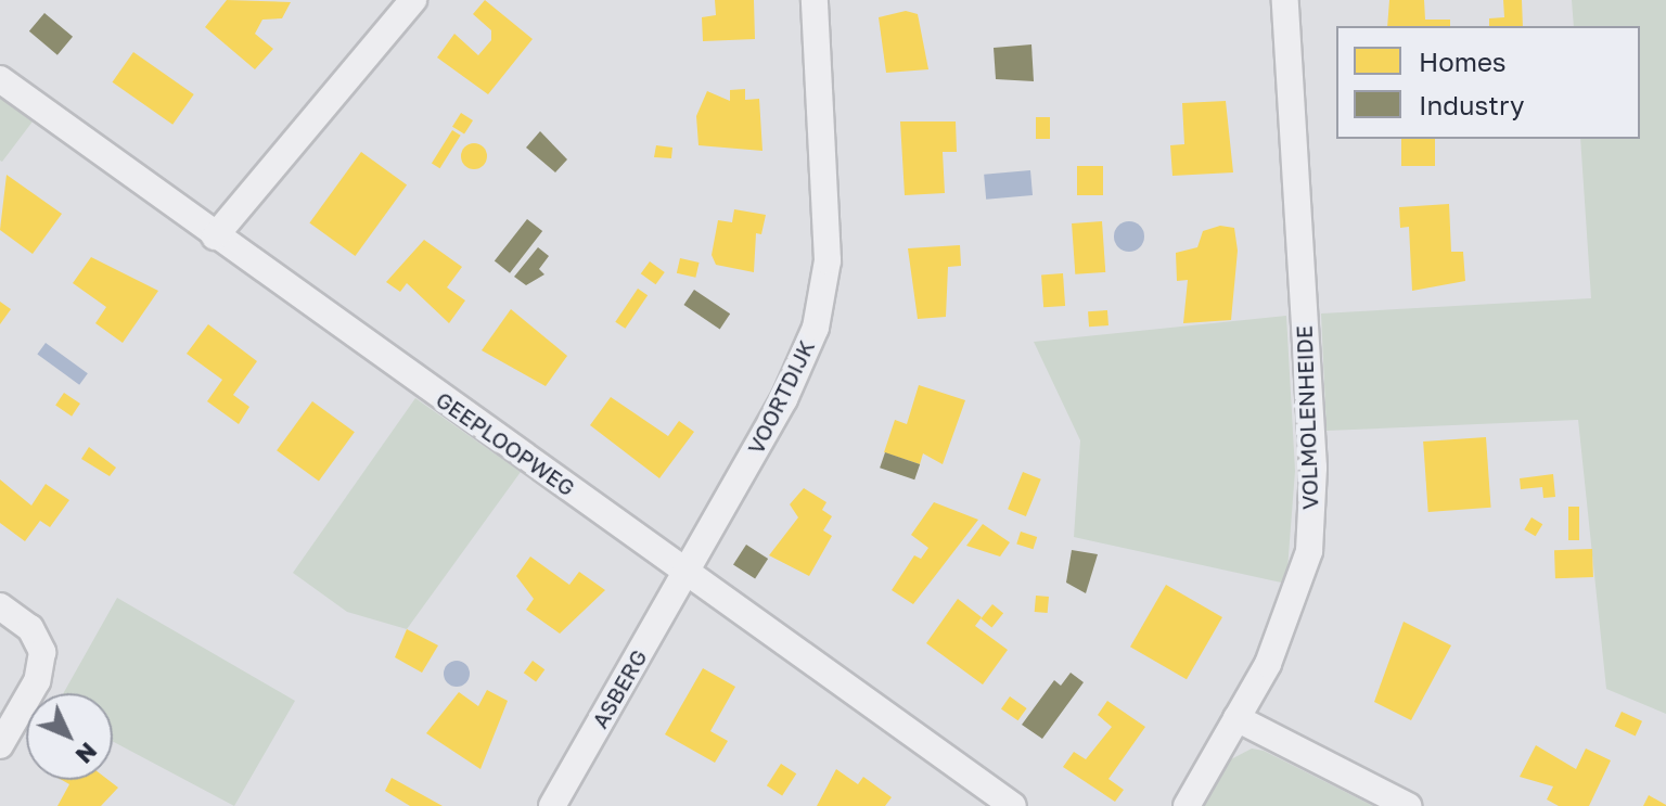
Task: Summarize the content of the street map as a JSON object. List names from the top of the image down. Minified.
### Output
{"streets":{"street":["VOORTDIJK","VOLMOLENHEIDE","GEEPLOOPWEG","ASBERG"]},"crossings":[["VOORTDIJK","GEEPLOOPWEG"],["VOORTDIJK","ASBERG"],["GEEPLOOPWEG","ASBERG"]],"legend":["Homes","Industry"],"north":"bottom right"}
